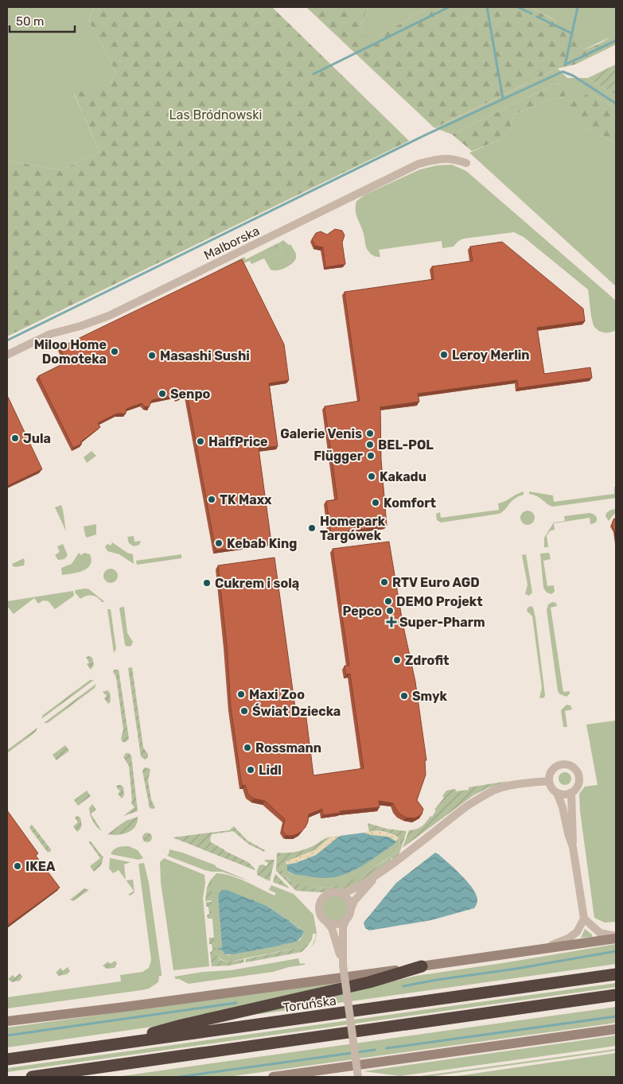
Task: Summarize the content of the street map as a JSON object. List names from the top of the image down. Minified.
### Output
{"streets":{"highway":["Toruńska"],"street":["Malborska"]},"parks":["Las Bródnowski"],"places":{"other":["Miloo Home Domoteka","Leroy Merlin","Masashi Sushi","Senpo","Galerie Venis","Jula","HalfPrice","BEL-POL","Flügger","Kakadu","TK Maxx","Komfort","Homepark Targówek","Kebab King","RTV Euro AGD","Cukrem i solą","DEMO Projekt","Pepco","Zdrofit","Maxi Zoo","Smyk","Świat Dziecka","Rossmann","Lidl","IKEA"],"health":["Super-Pharm"]},"scale_bar":"50 m"}
